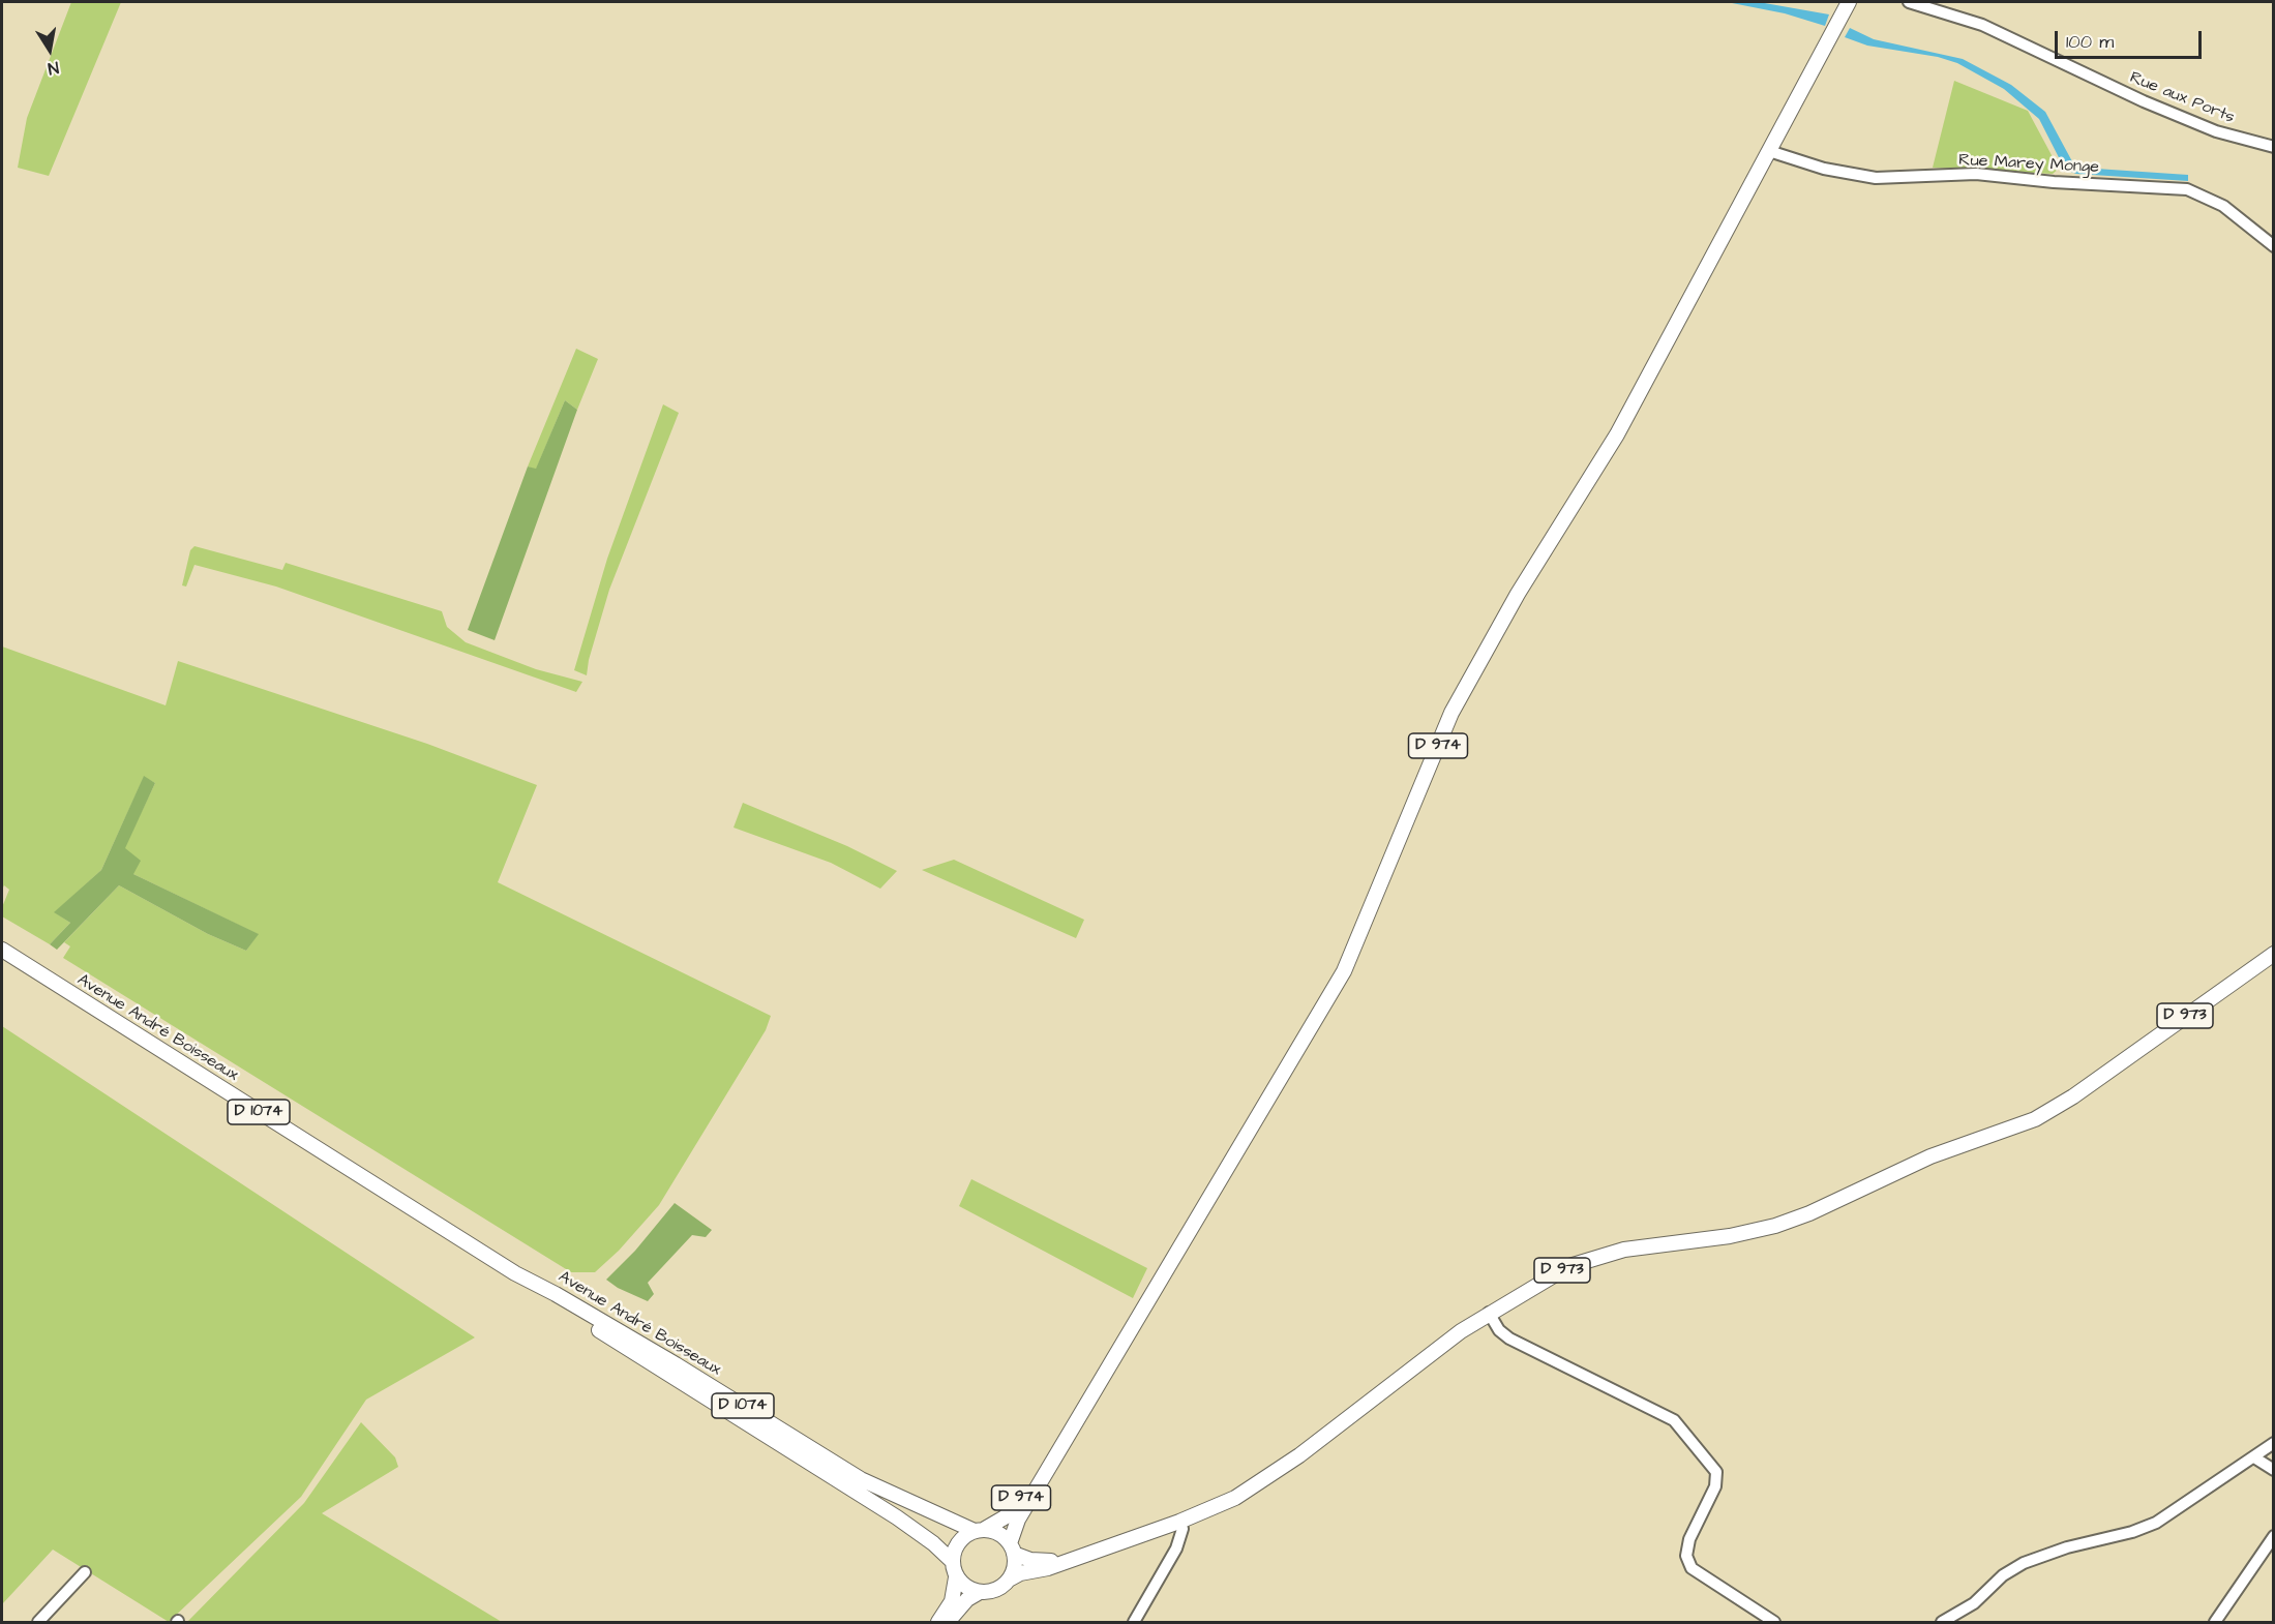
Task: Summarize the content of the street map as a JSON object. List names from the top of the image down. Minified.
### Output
{"streets":{"main road":["D 974","D 973","Avenue André Boisseaux","D 1074"],"street":["Rue aux Ports","Rue Marey Monge"]},"crossings":[["Rue Marey Monge","D 974"],["D 974","D 973"],["D 974","Avenue André Boisseaux"],["D 973","Avenue André Boisseaux"]],"scale_bar":"100 m","north":"bottom"}
